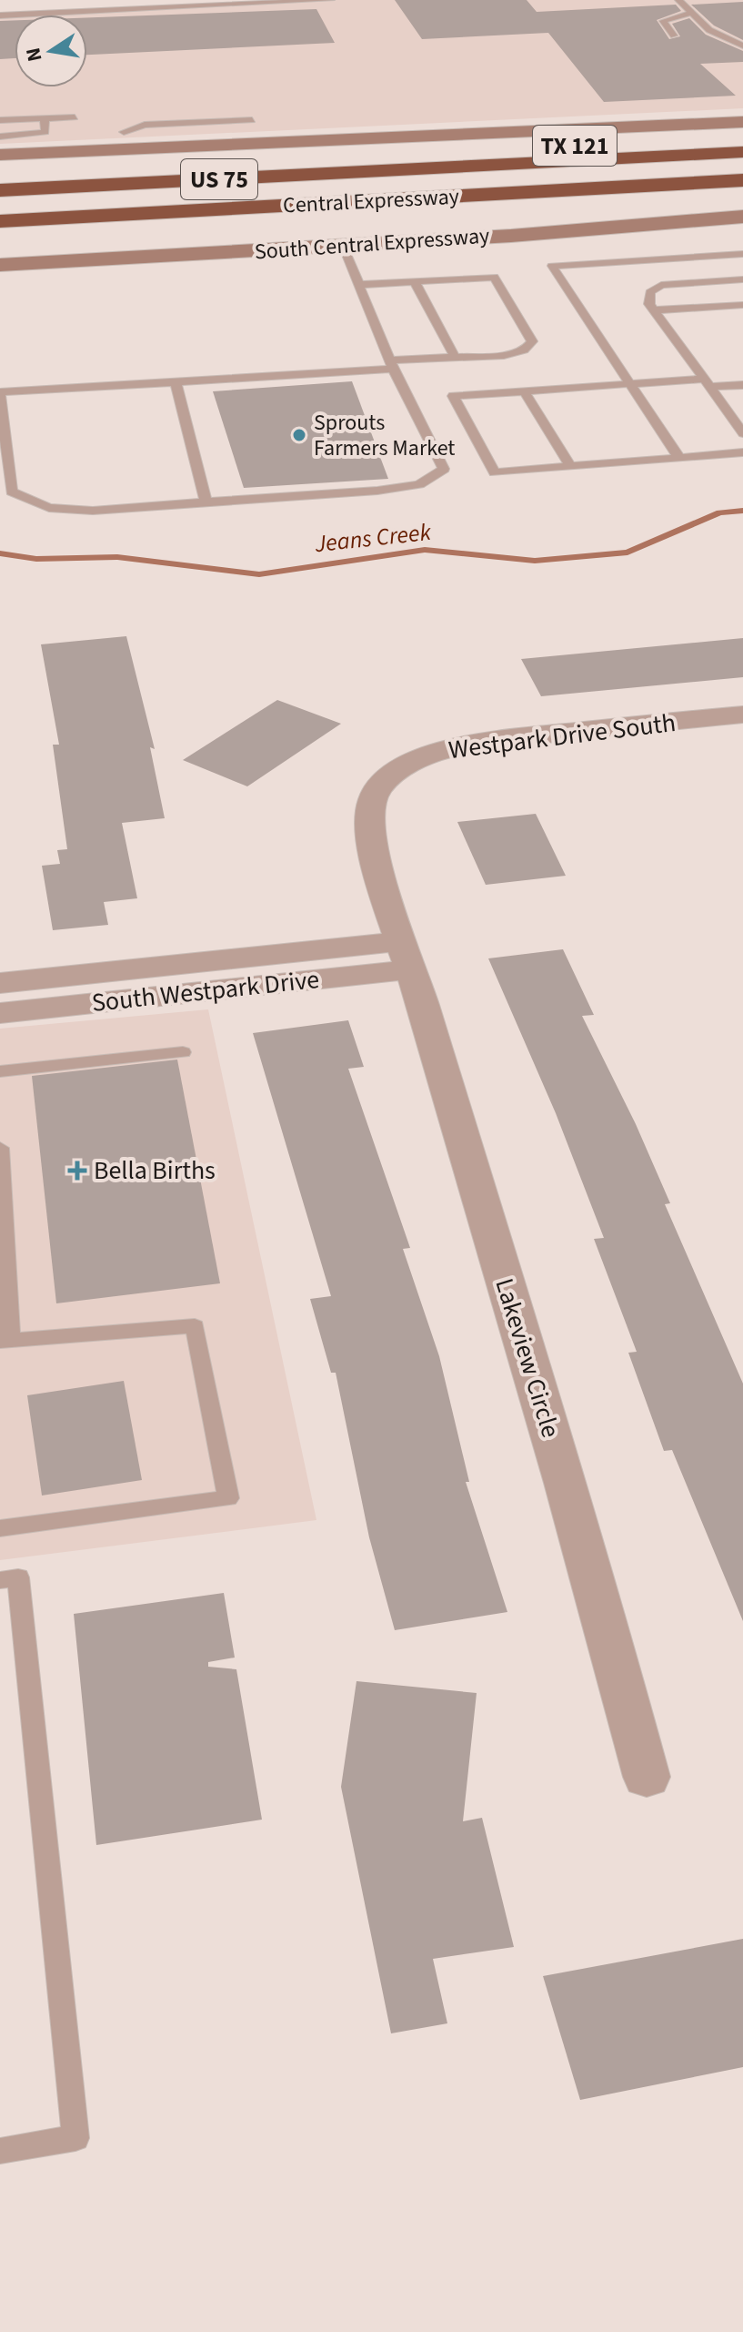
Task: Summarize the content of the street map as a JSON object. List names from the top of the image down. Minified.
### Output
{"streets":{"highway":["TX 121","US 75","Central Expressway"],"main road":["South Central Expressway"],"street":["Westpark Drive South","South Westpark Drive","Lakeview Circle"]},"crossings":[["TX 121","Central Expressway"],["Westpark Drive South","South Westpark Drive"],["Westpark Drive South","Lakeview Circle"],["South Westpark Drive","Lakeview Circle"]],"water":["Jeans Creek"],"places":{"other":["Sprouts Farmers Market"],"health":["Bella Births"]},"north":"left"}
